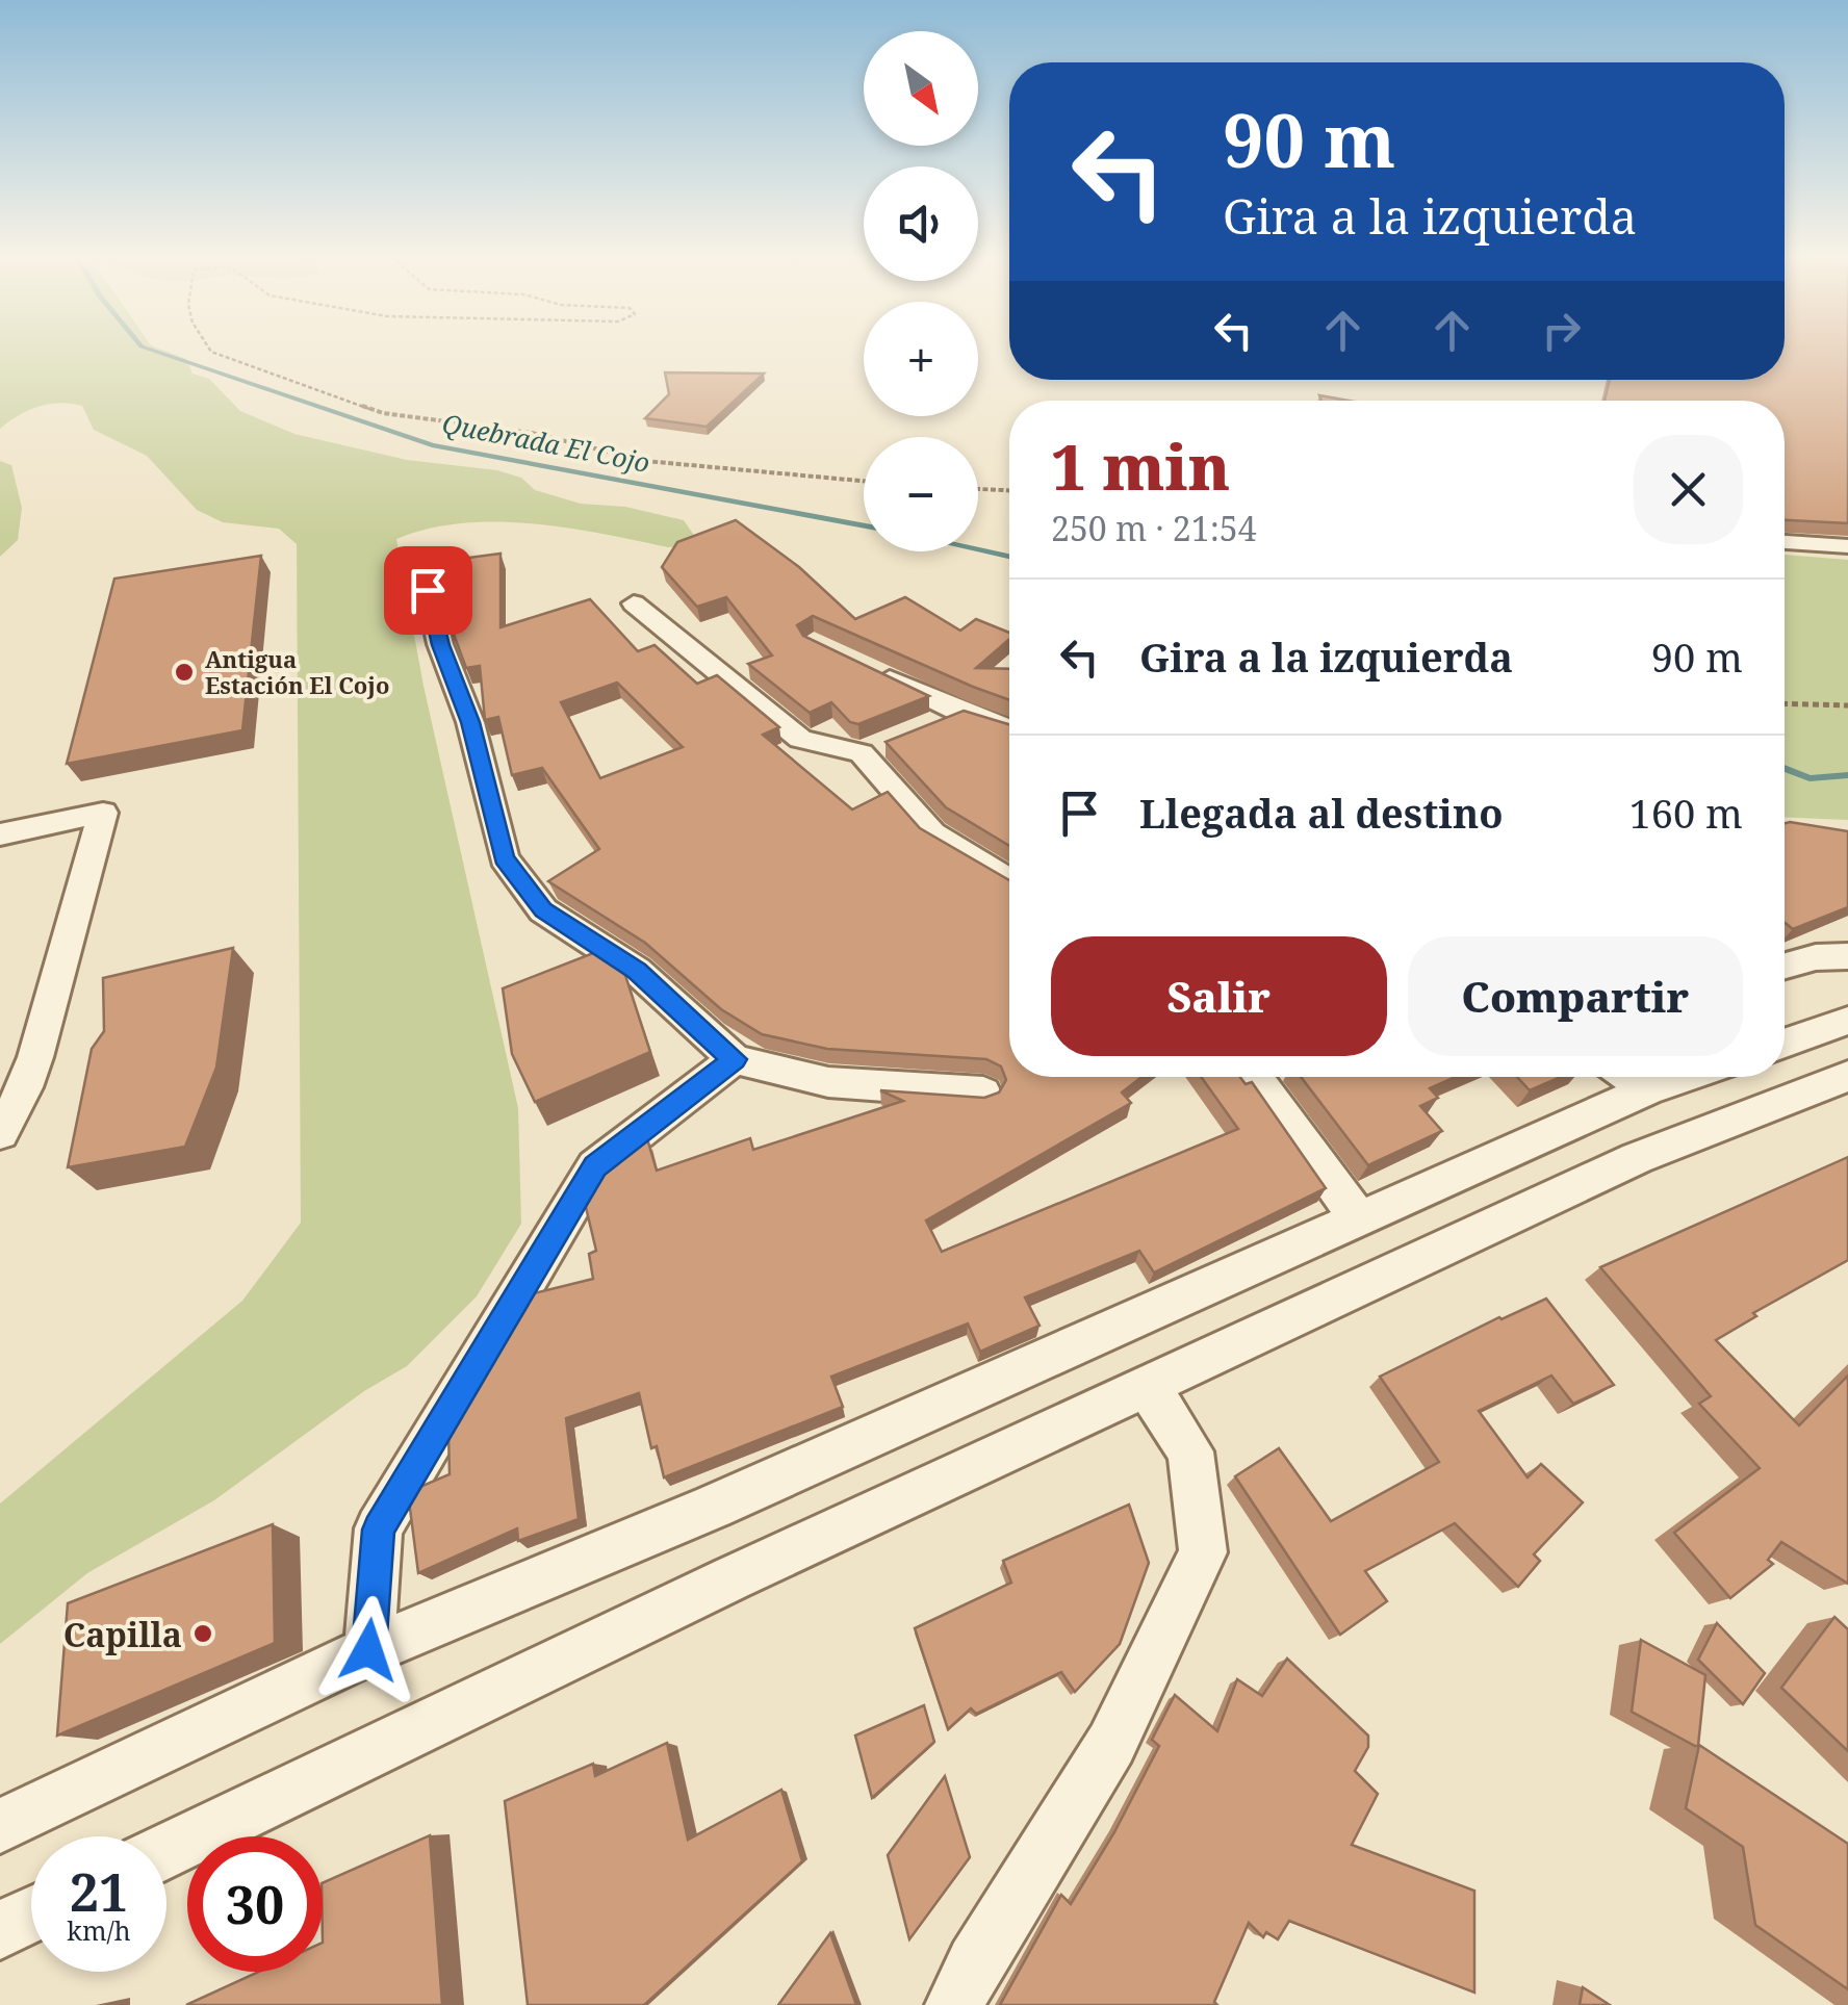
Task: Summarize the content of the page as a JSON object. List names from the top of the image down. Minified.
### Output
{"water":["Quebrada El Cojo"],"places":["Antigua Estación El Cojo","Capilla"],"north":"bottom right","page":{"map_buttons":["+","−"],"turn":["90 m","Gira a la izquierda"],"heading":["1 min","250 m · 21:54"],"list":[{"name":"Gira a la izquierda","value":"90 m"},{"name":"Llegada al destino","value":"160 m"}],"buttons":["Salir","Compartir"],"speed":"21 km/h","limit":"30"}}
